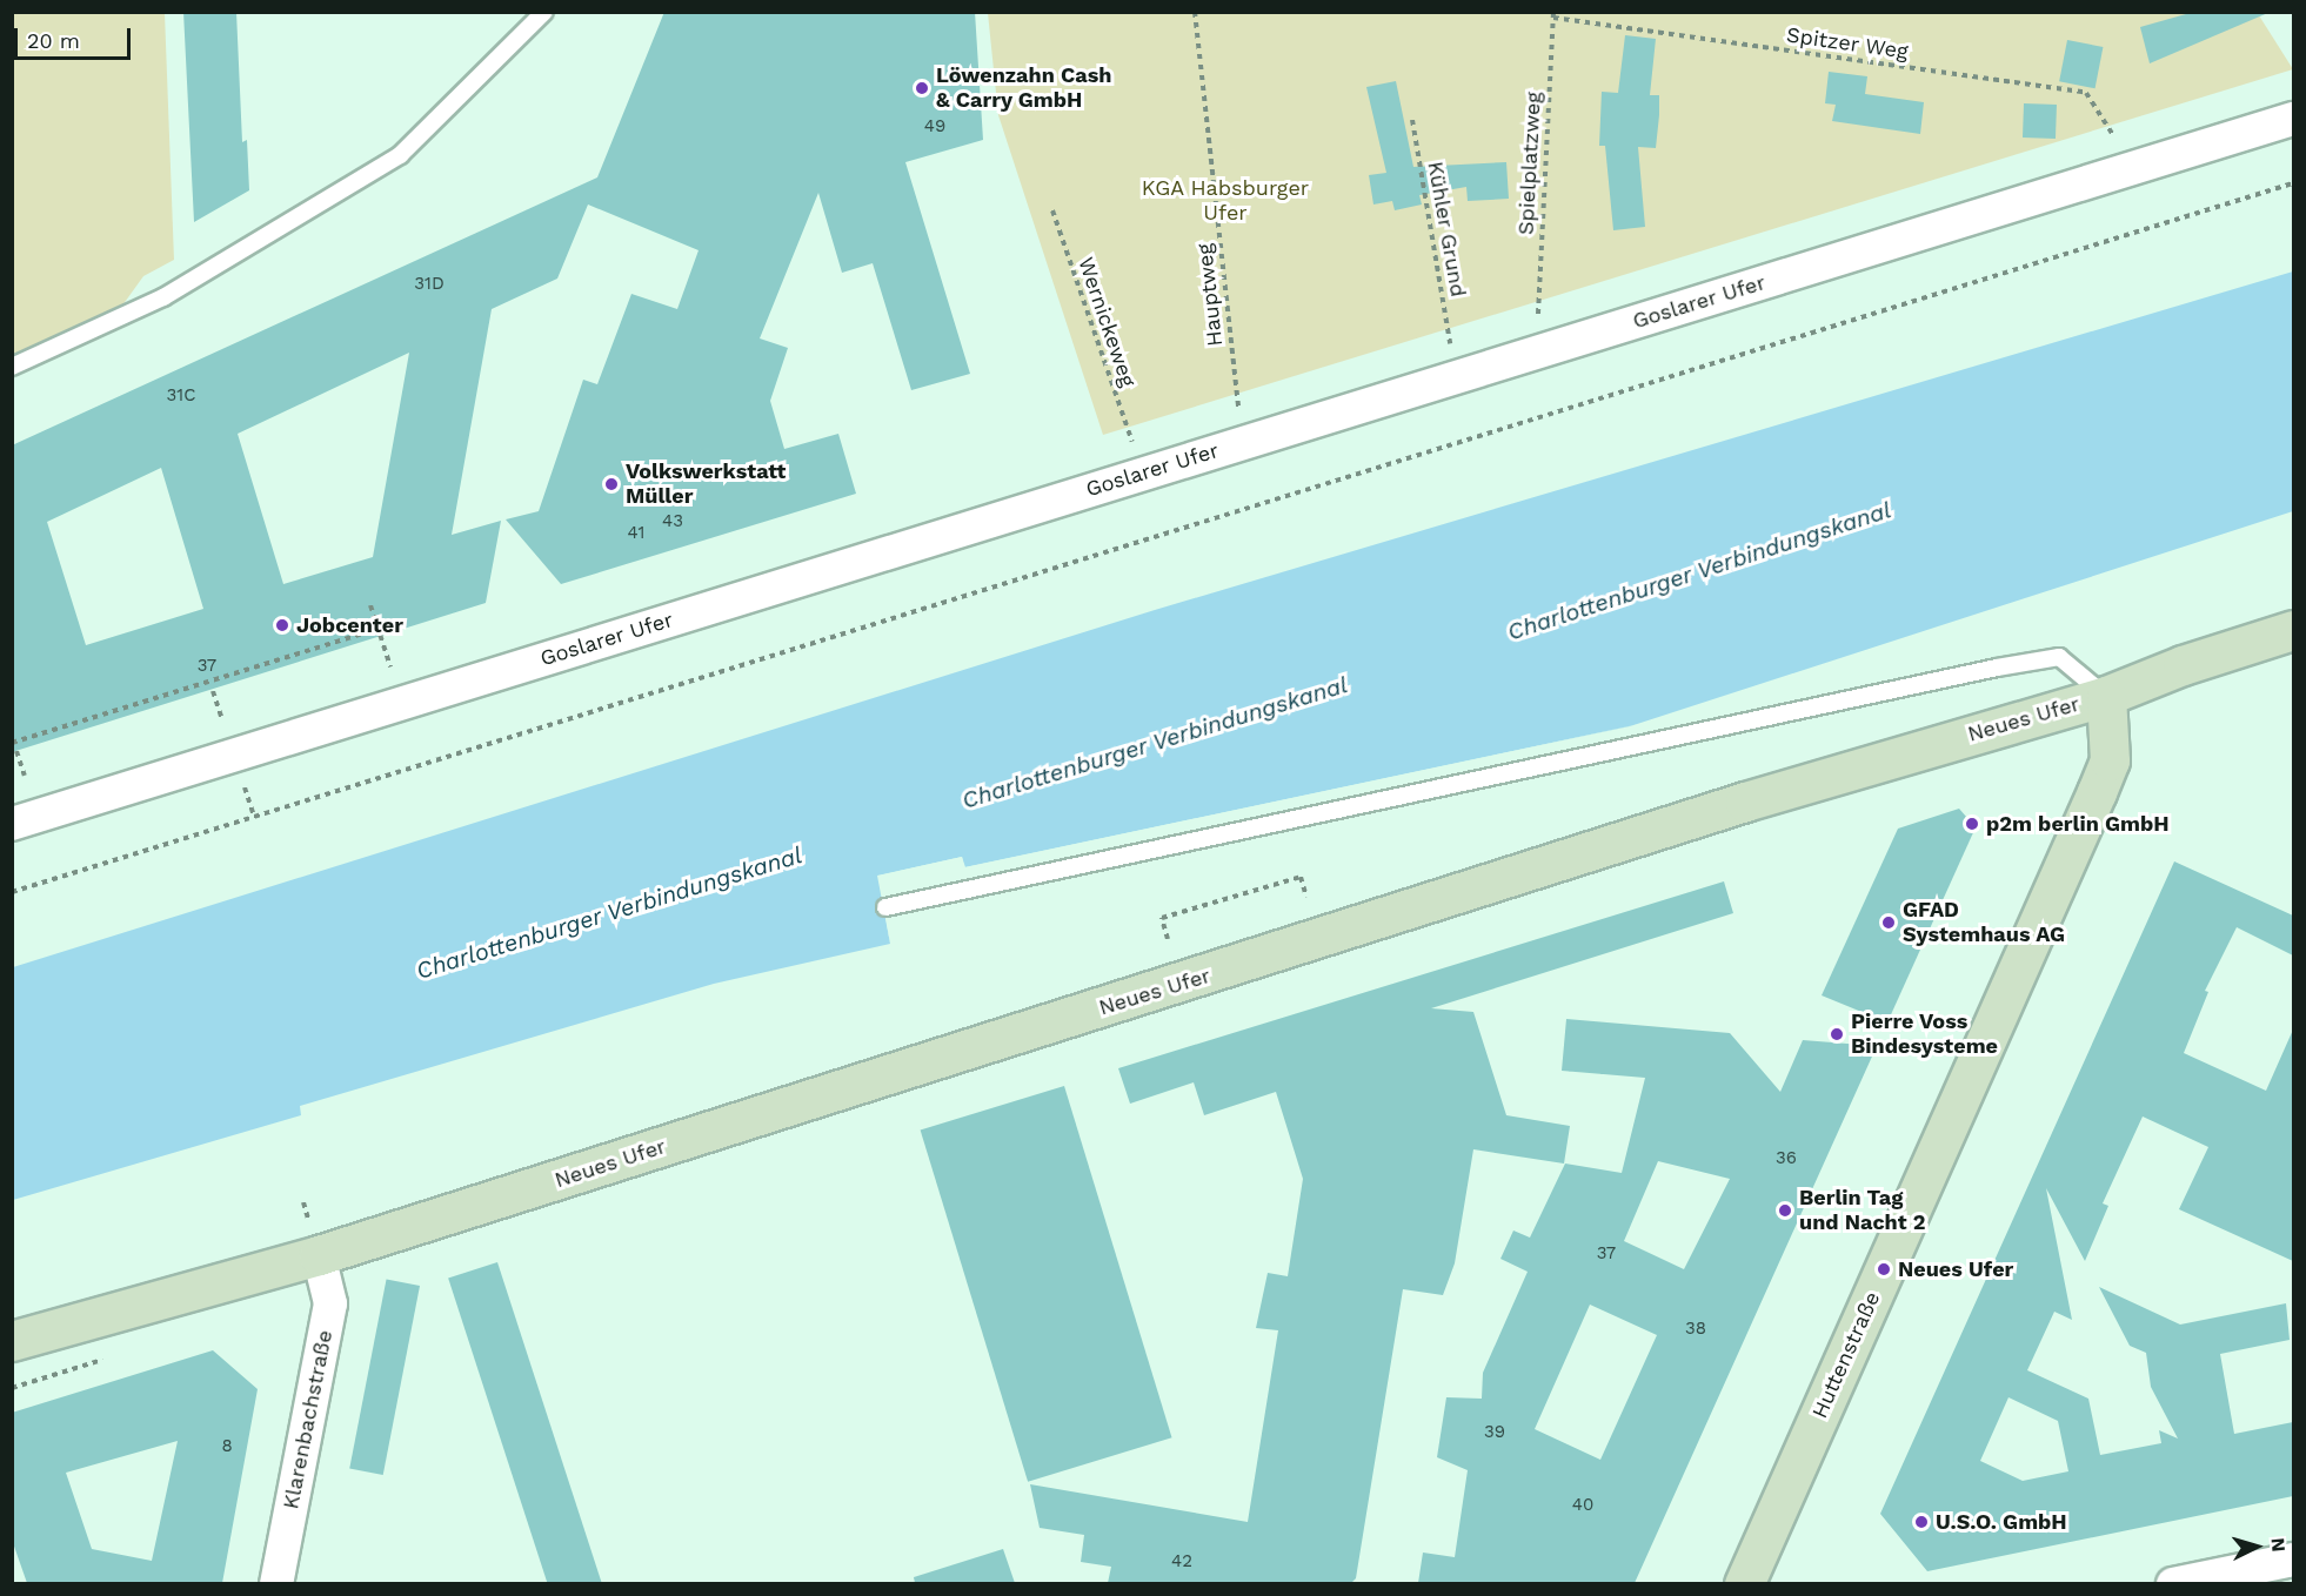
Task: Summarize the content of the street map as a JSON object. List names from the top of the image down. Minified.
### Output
{"streets":{"street":["Goslarer Ufer","Neues Ufer","Huttenstraße","Klarenbachstraße"],"path":["Spitzer Weg","Spielplatzweg","Kühler Grund","Hauptweg","Wernickeweg"]},"crossings":[["Spitzer Weg","Spielplatzweg"],["Neues Ufer","Huttenstraße"],["Neues Ufer","Klarenbachstraße"]],"water":["Charlottenburger Verbindungskanal"],"parks":["KGA Habsburger Ufer"],"places":["Löwenzahn Cash & Carry GmbH","Volkswerkstatt Müller","Jobcenter","p2m berlin GmbH","GFAD Systemhaus AG","Pierre Voss Bindesysteme","Berlin Tag und Nacht 2","Neues Ufer","U.S.O. GmbH"],"house_numbers":["49","31D","31C","43","41","37","36","37","38","39","8","40","42"],"scale_bar":"20 m","north":"right"}
